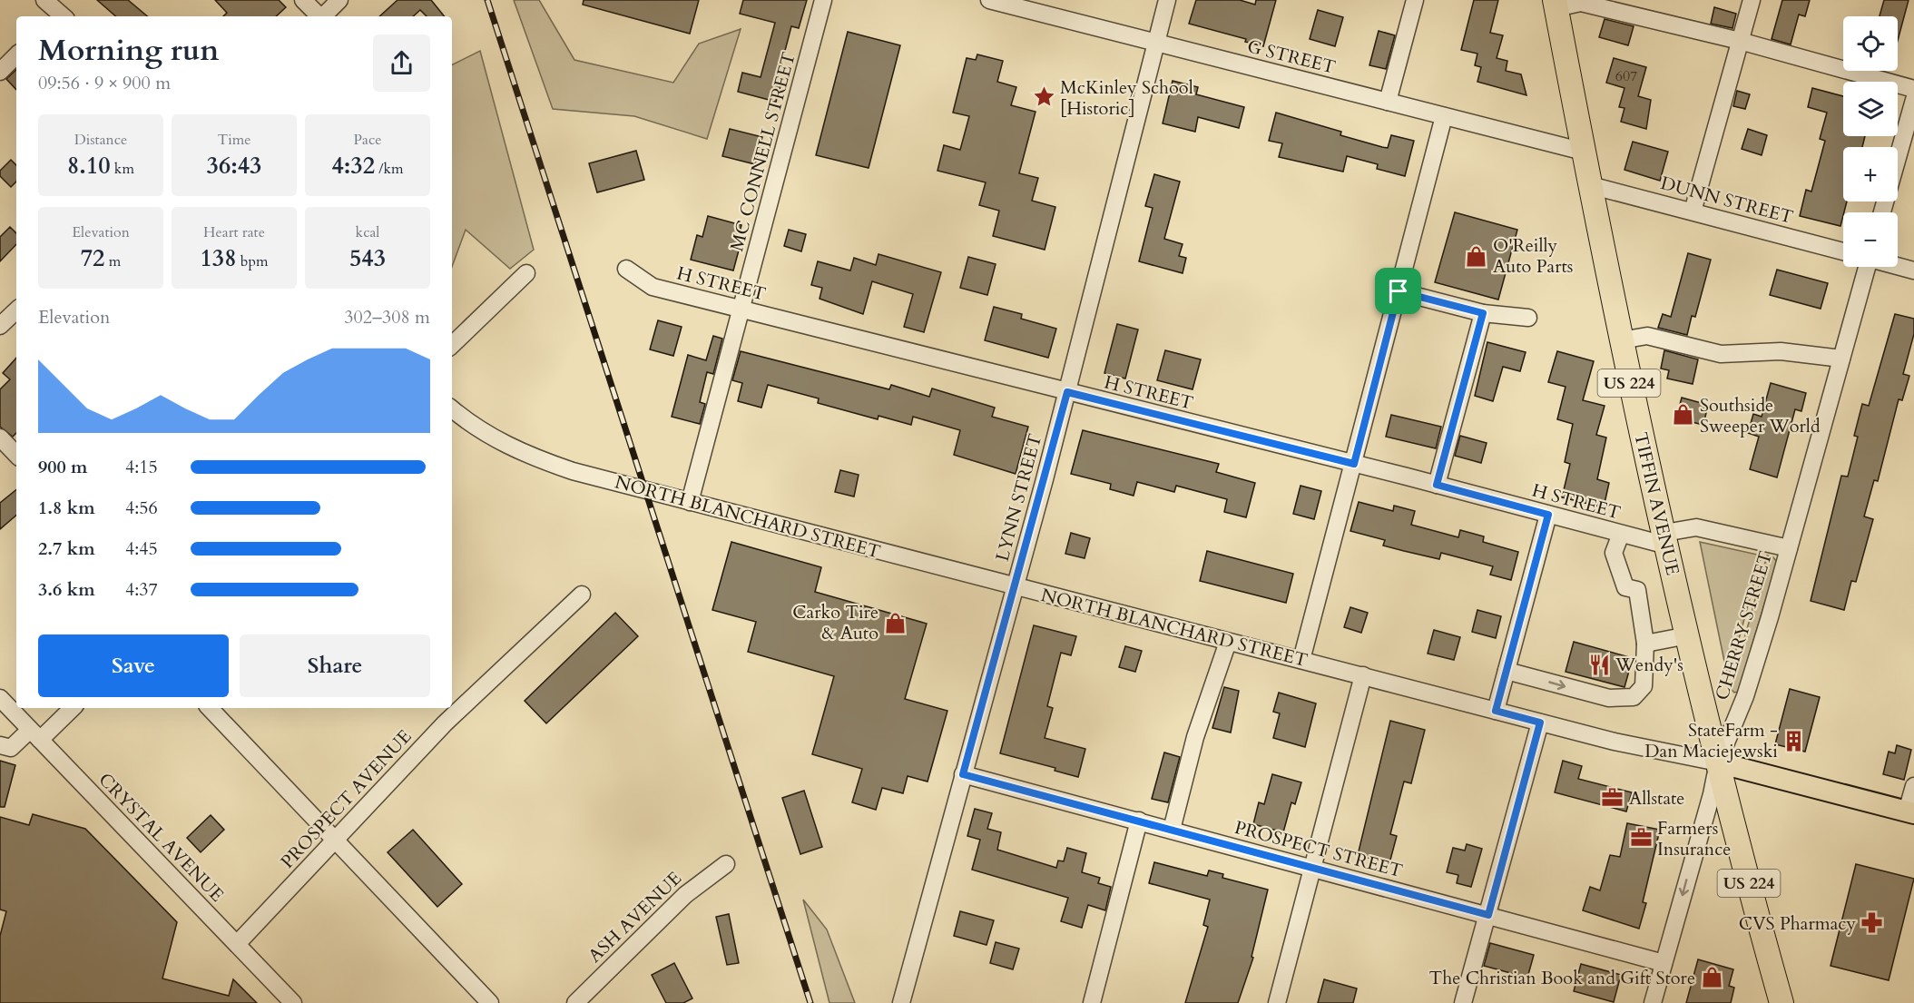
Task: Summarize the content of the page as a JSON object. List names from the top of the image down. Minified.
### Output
{"streets":{"highway":["US 224","TIFFIN AVENUE"],"main road":["NORTH BLANCHARD STREET"],"street":["G STREET","MC CONNELL STREET","DUNN STREET","H STREET","LYNN STREET","CHERRY STREET","PROSPECT AVENUE","CRYSTAL AVENUE","PROSPECT STREET","ASH AVENUE"]},"crossings":[["G STREET","LYNN STREET"],["G STREET","TIFFIN AVENUE"],["MC CONNELL STREET","H STREET"],["MC CONNELL STREET","NORTH BLANCHARD STREET"],["DUNN STREET","TIFFIN AVENUE"],["H STREET","LYNN STREET"],["H STREET","TIFFIN AVENUE"],["LYNN STREET","NORTH BLANCHARD STREET"],["LYNN STREET","PROSPECT STREET"],["TIFFIN AVENUE","NORTH BLANCHARD STREET"],["TIFFIN AVENUE","CHERRY STREET"],["NORTH BLANCHARD STREET","CHERRY STREET"],["CHERRY STREET","PROSPECT STREET"],["PROSPECT AVENUE","CRYSTAL AVENUE"]],"places":{"place":["McKinley School [Historic]"],"shop":["O'Reilly Auto Parts","Southside Sweeper World","Carko Tire & Auto","The Christian Book and Gift Store"],"restaurant":["Wendy's"],"building":["StateFarm - Dan Maciejewski"],"office":["Allstate","Farmers Insurance"],"pharmacy":["CVS Pharmacy"]},"house_numbers":["607"],"page":{"map_buttons":["+","−"],"heading":["Morning run","09:56 · 9 × 900 m"],"stats":[["Distance","8.10 km"],["Time","36:43"],["Pace","4:32 /km"],["Elevation","72 m"],["Heart rate","138 bpm"],["kcal","543"]],"chart":["Elevation","302–308 m"],"list":[{"name":"900 m","note":"4:15"},{"name":"1.8 km","note":"4:56"},{"name":"2.7 km","note":"4:45"},{"name":"3.6 km","note":"4:37"}],"buttons":["Save","Share"]}}
